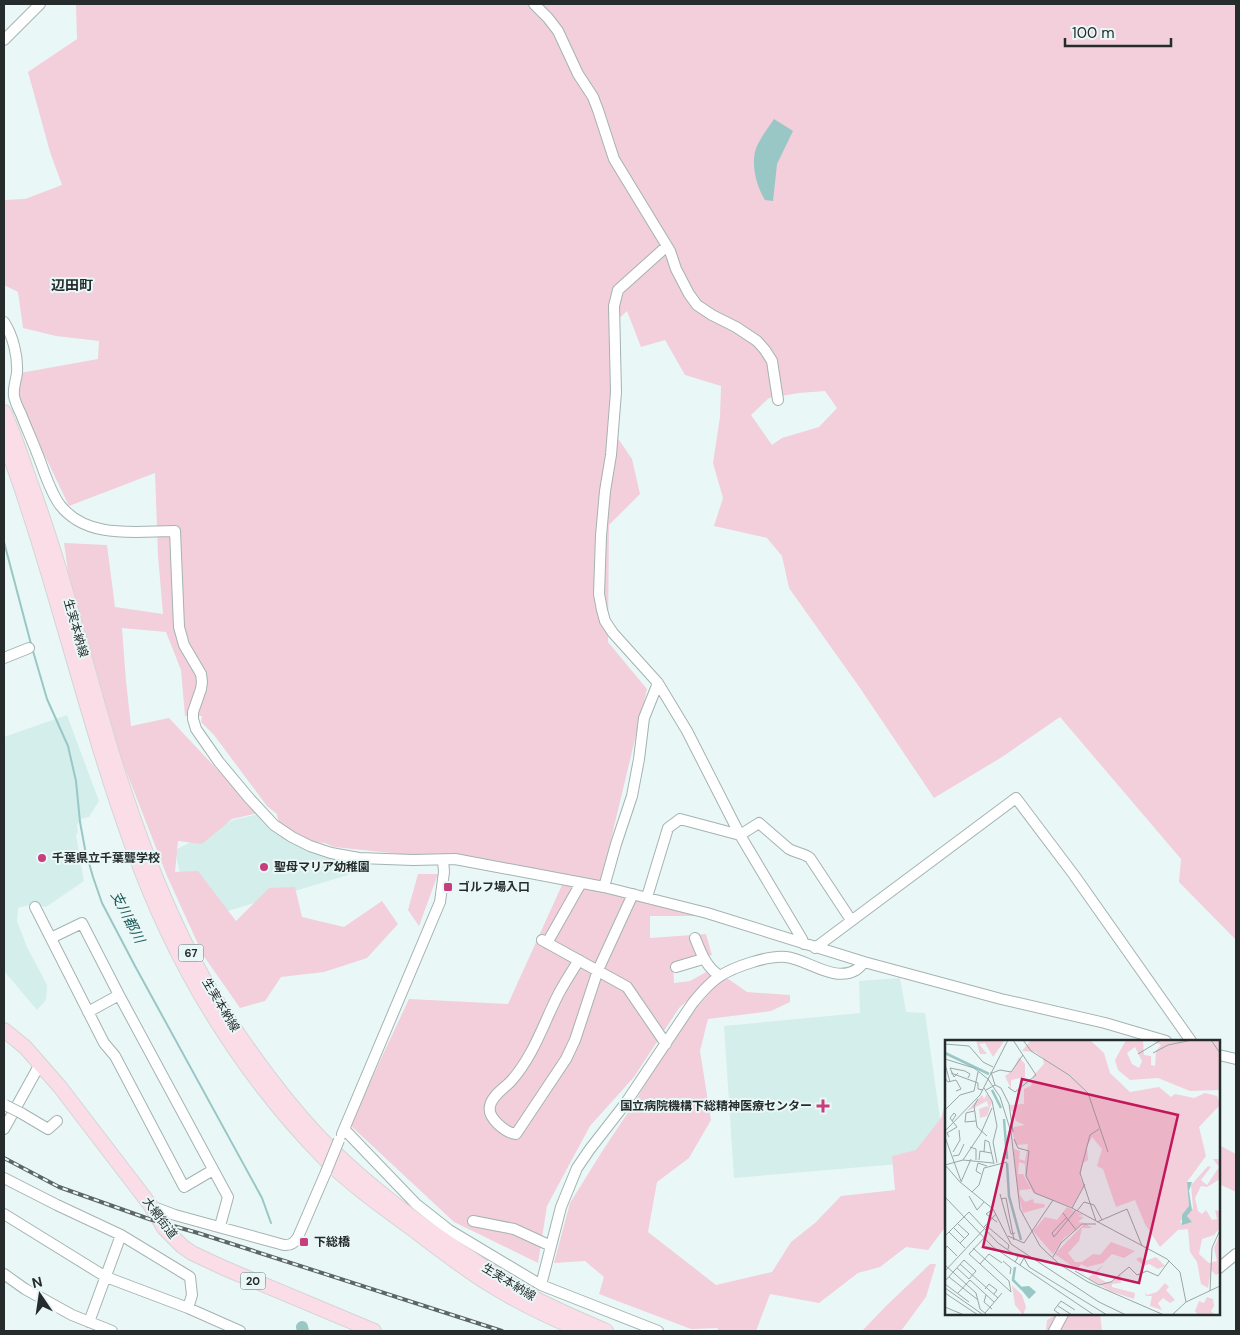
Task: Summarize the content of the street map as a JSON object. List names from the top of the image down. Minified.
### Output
{"streets":{"main road":["生実本納線","67","大網街道","20"]},"districts":["辺田町"],"water":["支川都川"],"places":{"other":["千葉県立千葉聾学校","聖母マリア幼稚園"],"transit":["ゴルフ場入口","下総橋"],"health":["国立病院機構下総精神医療センター"]},"scale_bar":"100 m","north":"top"}
